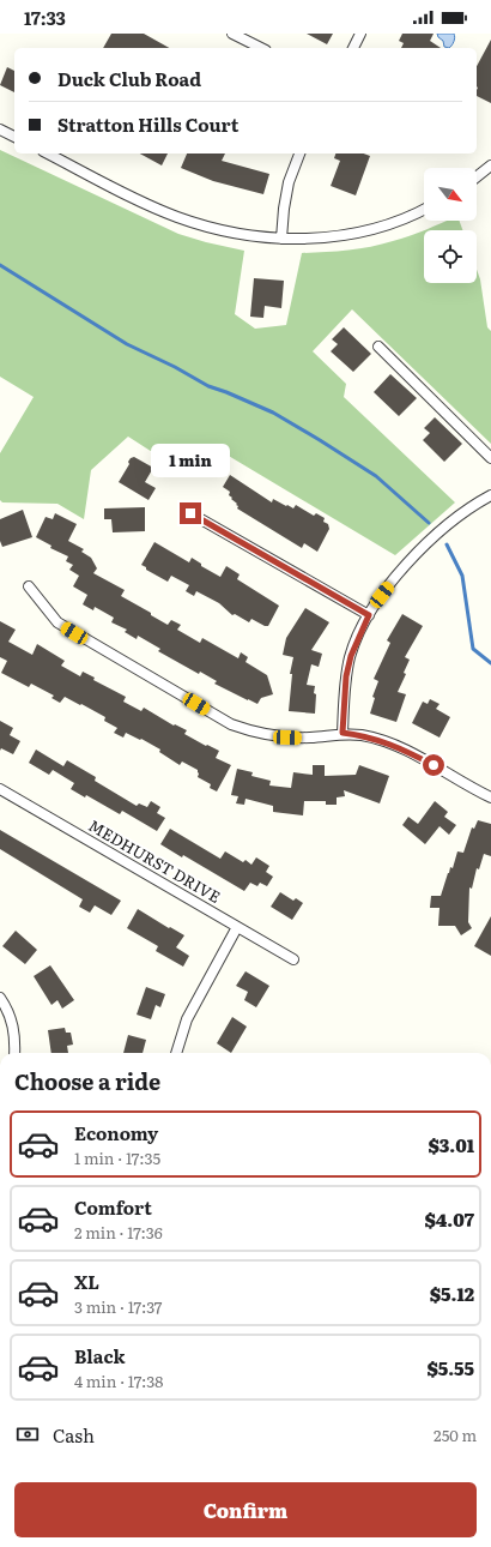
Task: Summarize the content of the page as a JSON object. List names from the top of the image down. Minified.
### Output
{"streets":{"street":["MEDHURST DRIVE"]},"north":"bottom right","page":{"status":"17:33","banner":["Duck Club Road","Stratton Hills Court"],"bubble":"1 min","heading":"Choose a ride","list":[{"name":"Economy","note":"1 min · 17:35","value":"$3.01"},{"name":"Comfort","note":"2 min · 17:36","value":"$4.07"},{"name":"XL","note":"3 min · 17:37","value":"$5.12"},{"name":"Black","note":"4 min · 17:38","value":"$5.55"}],"pay":["Cash","250 m"],"buttons":"Confirm"}}
